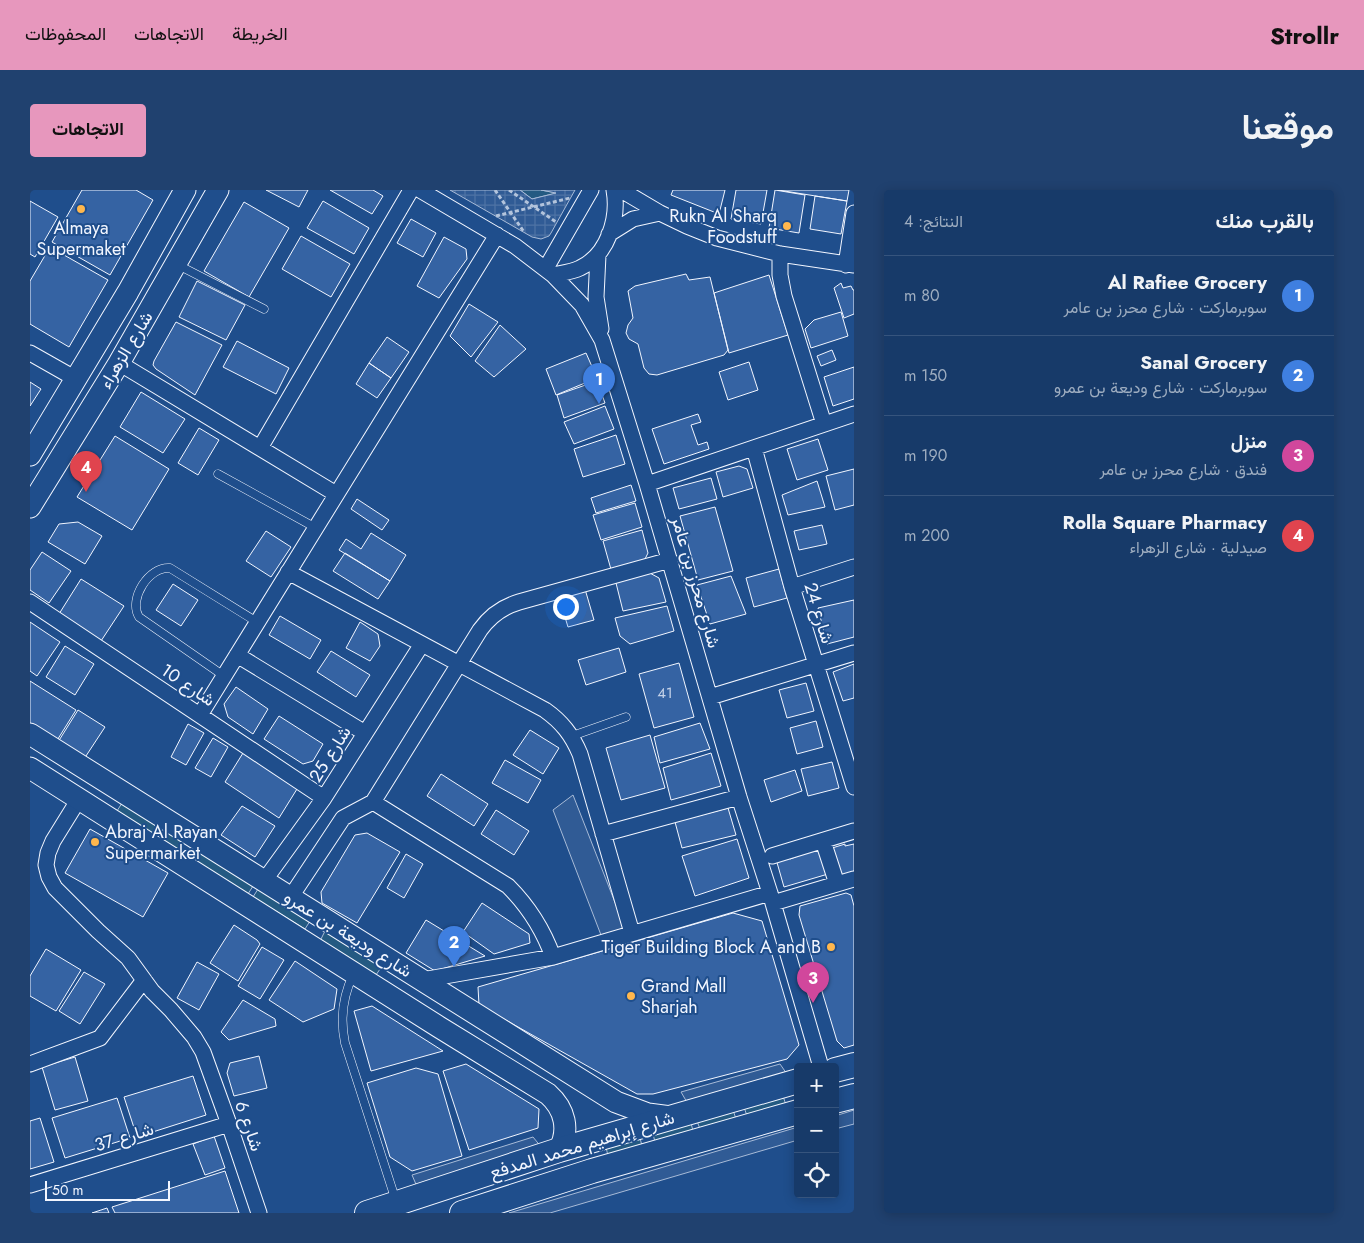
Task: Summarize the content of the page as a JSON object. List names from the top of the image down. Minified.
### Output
{"streets":{"main road":["شارع إبراهيم محمد المدفع"],"street":["شارع الزهراء","شارع محرز بن عامر","شارع 24","شارع 10","شارع 25","شارع وديعة بن عمرو","شارع 6","شارع 37"]},"crossings":[["شارع 10","شارع 25"],["شارع 25","شارع وديعة بن عمرو"],["شارع وديعة بن عمرو","شارع 6"],["شارع وديعة بن عمرو","شارع إبراهيم محمد المدفع"],["شارع 6","شارع 37"]],"places":["Almaya Supermaket","Rukn Al Sharq Foodstuff","Abraj Al Rayan Supermarket","Tiger Building Block A and B","Grand Mall Sharjah"],"house_numbers":["41"],"scale_bar":"50 m","page":{"header":"Strollr","nav":["الخريطة","الاتجاهات","المحفوظات"],"title":"موقعنا","buttons":"الاتجاهات","heading":["بالقرب منك","النتائج: 4"],"list":[{"mark":"1","name":"Al Rafiee Grocery","note":"سوبرماركت · شارع محرز بن عامر","value":"80 m"},{"mark":"2","name":"Sanal Grocery","note":"سوبرماركت · شارع وديعة بن عمرو","value":"150 m"},{"mark":"3","name":"منزل","note":"فندق · شارع محرز بن عامر","value":"190 m"},{"mark":"4","name":"Rolla Square Pharmacy","note":"صيدلية · شارع الزهراء","value":"200 m"}],"pins":["1","4","2","3"],"map_buttons":["+","−"],"scale":"50 m"}}
